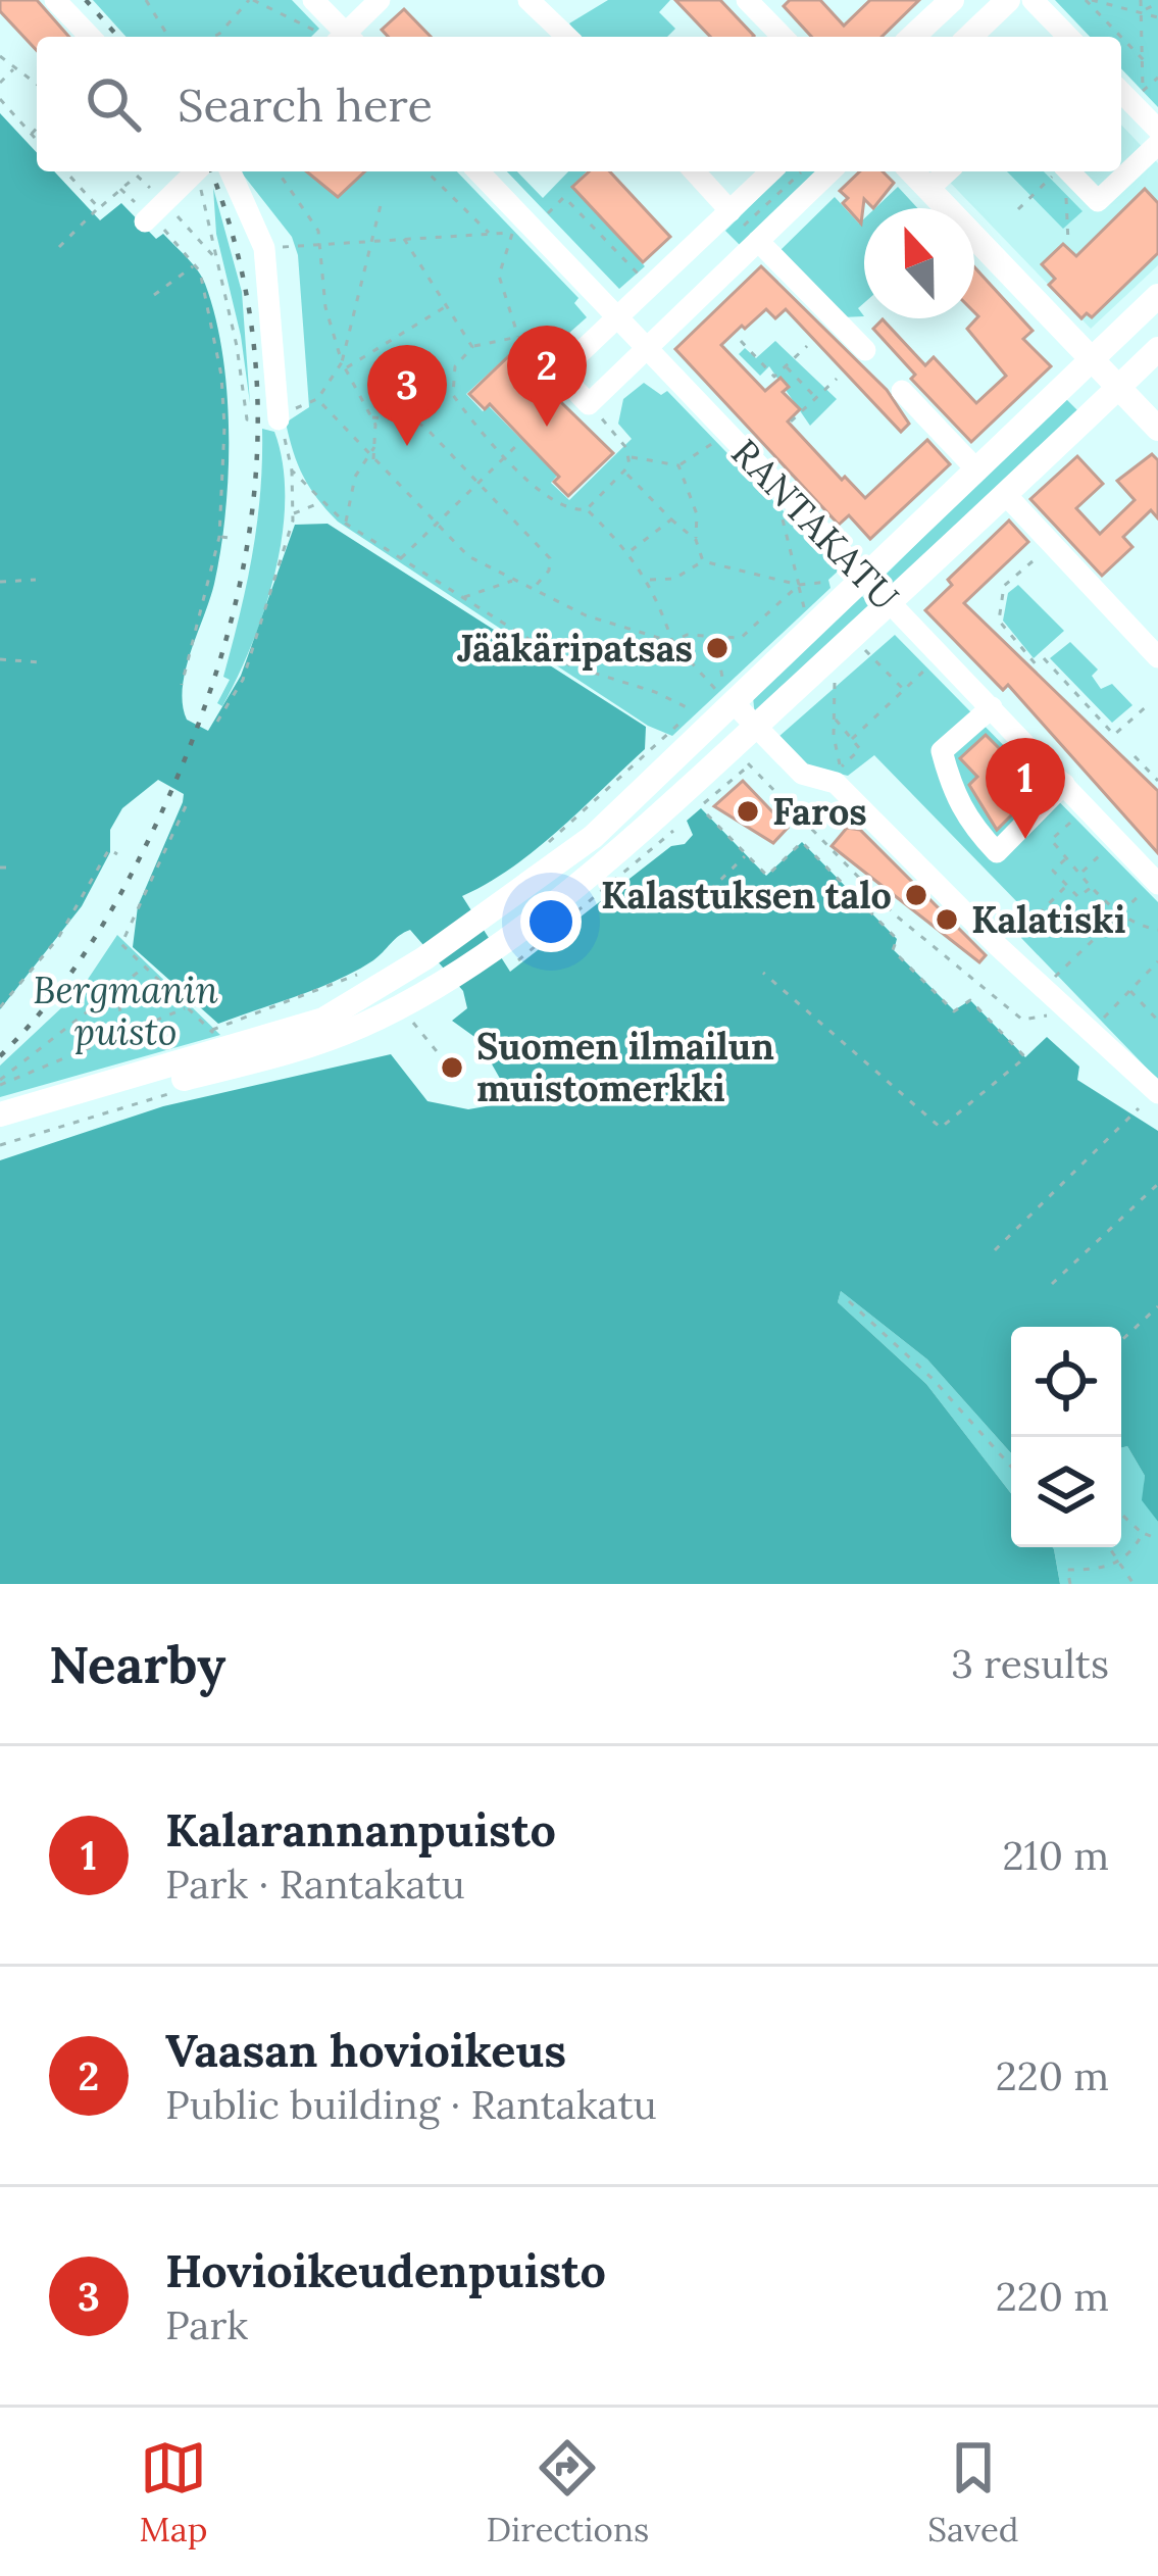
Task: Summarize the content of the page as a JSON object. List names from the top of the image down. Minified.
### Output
{"streets":{"street":["RANTAKATU"]},"parks":["Bergmanin puisto"],"places":["Jääkäripatsas","Faros","Kalastuksen talo","Kalatiski","Suomen ilmailun muistomerkki"],"north":"top","page":{"search":"Search here","pins":["2","3","1"],"heading":["Nearby","3 results"],"list":[{"mark":"1","name":"Kalarannanpuisto","note":"Park · Rantakatu","value":"210 m"},{"mark":"2","name":"Vaasan hovioikeus","note":"Public building · Rantakatu","value":"220 m"},{"mark":"3","name":"Hovioikeudenpuisto","note":"Park","value":"220 m"}],"nav":["Map","Directions","Saved"]}}
